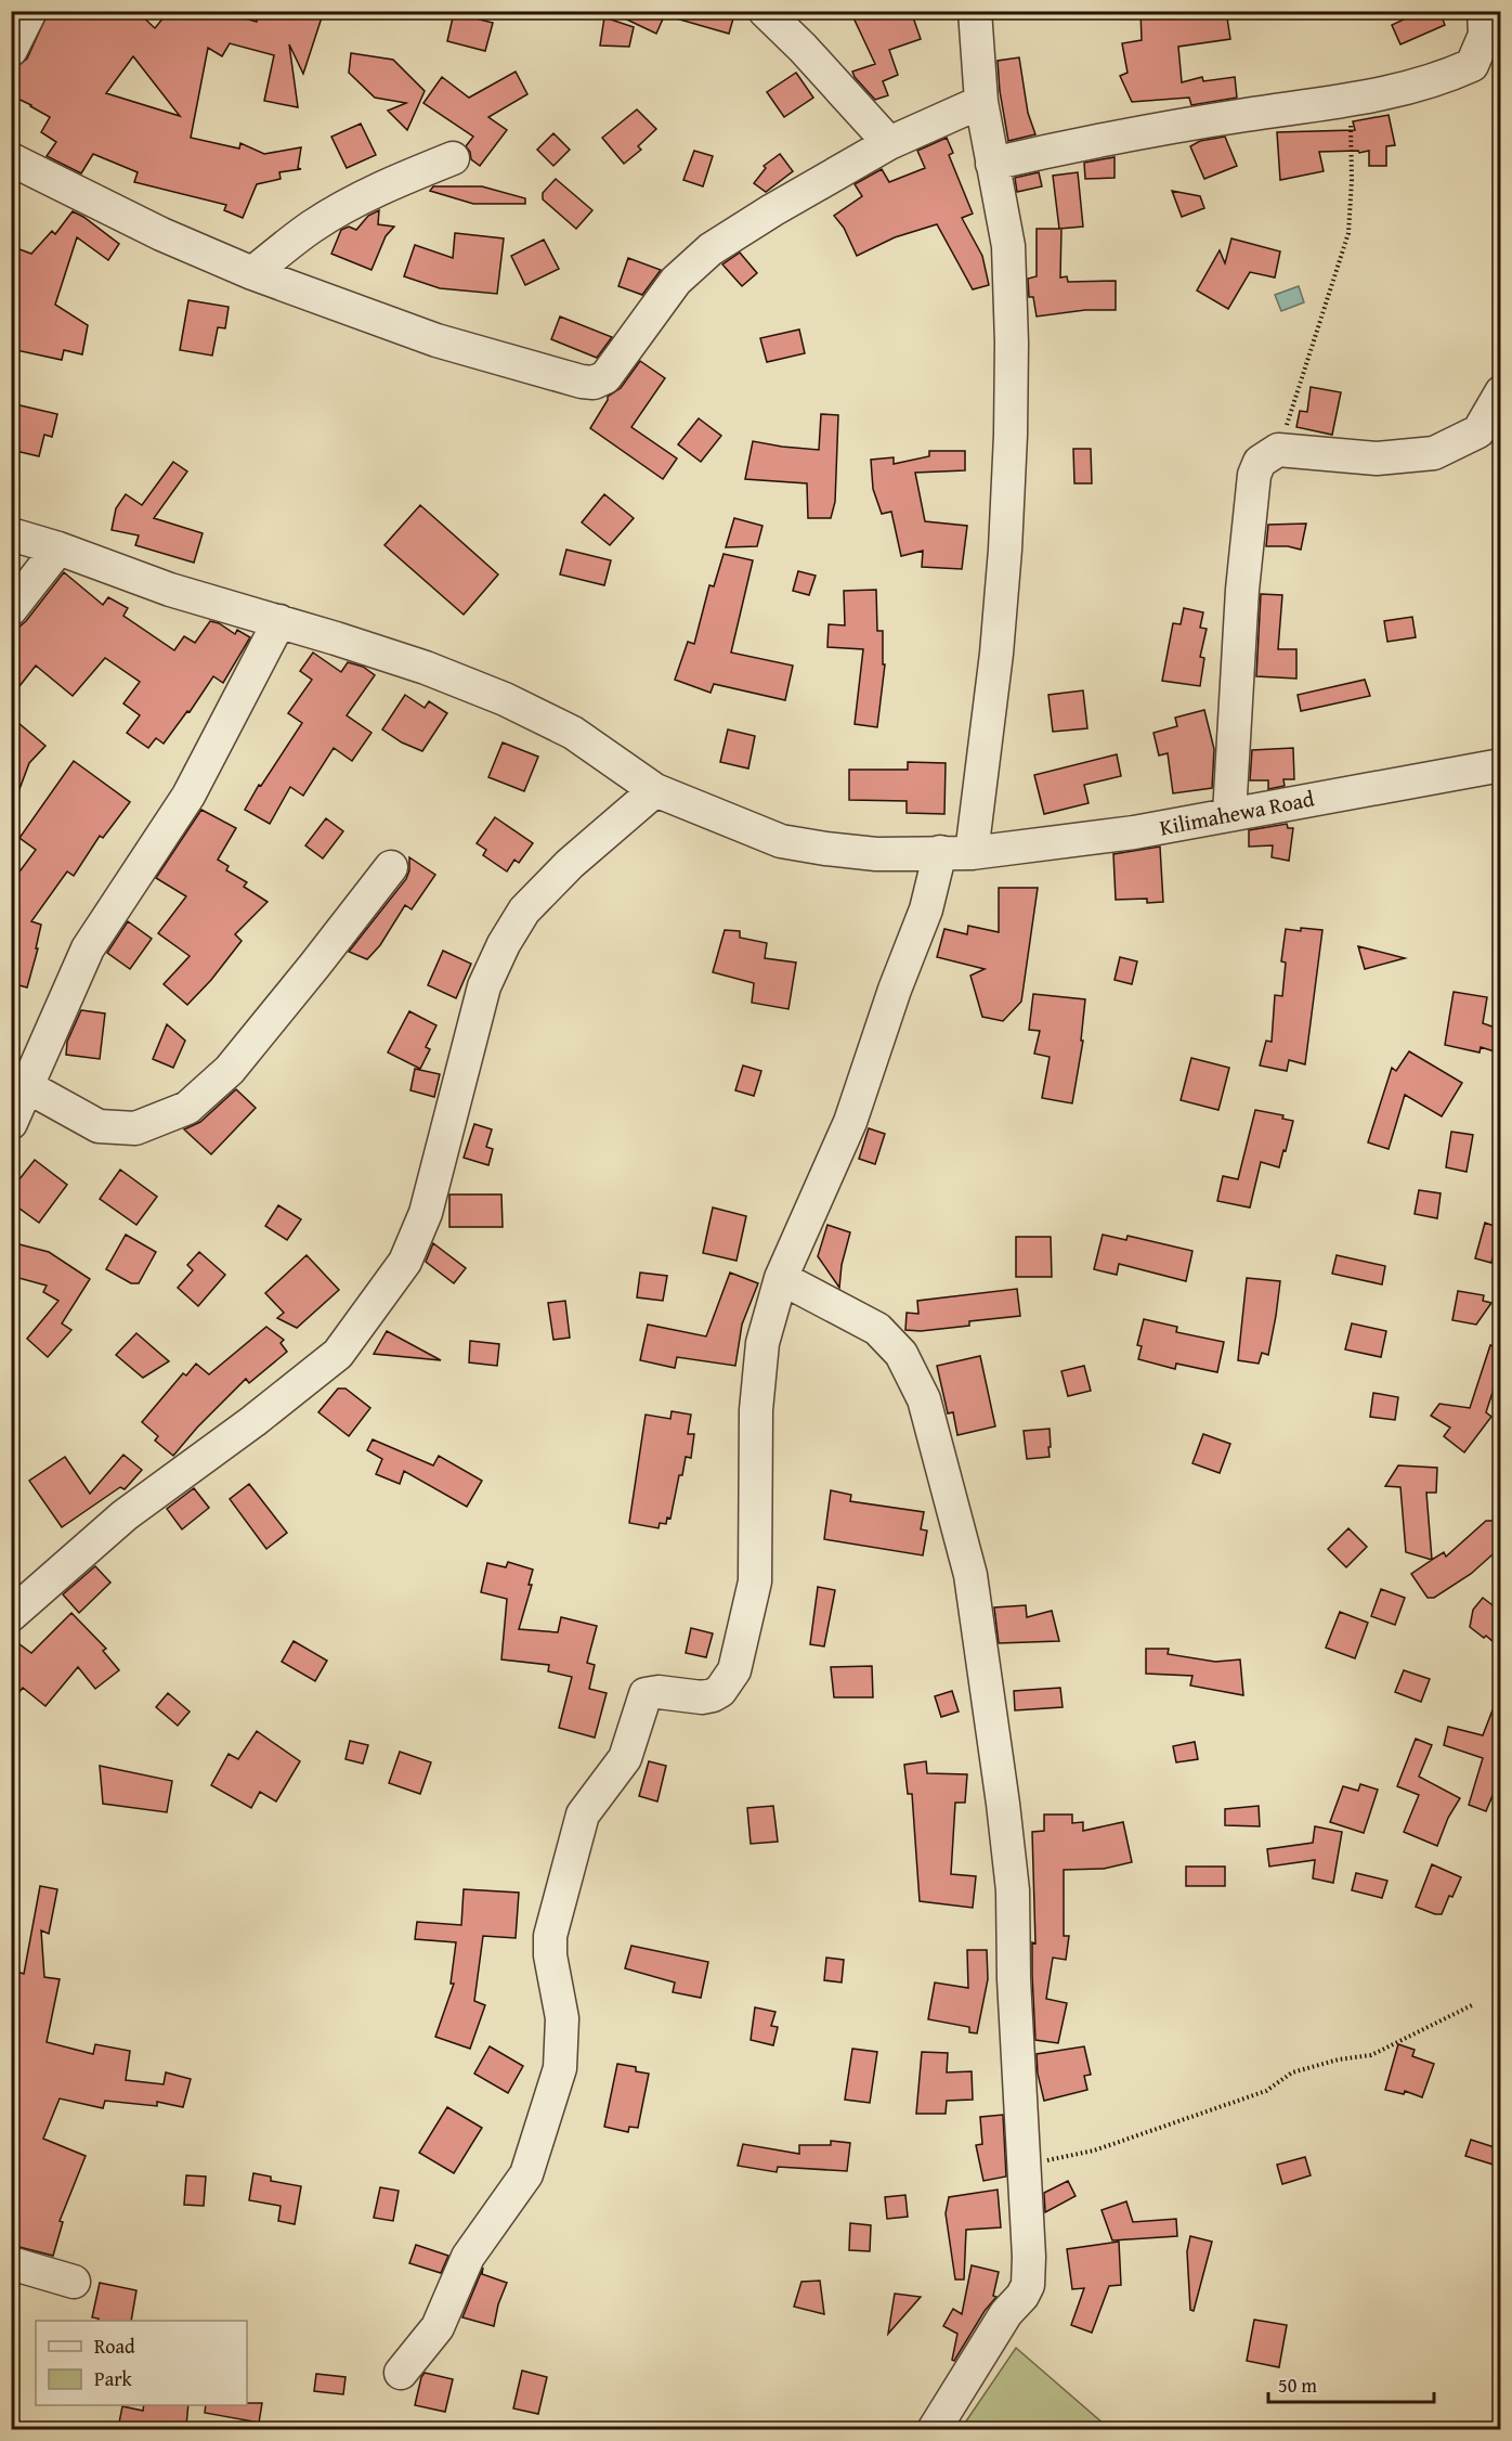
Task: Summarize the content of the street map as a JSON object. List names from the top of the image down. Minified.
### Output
{"streets":{"street":["Kilimahewa Road"]},"legend":["Road","Park"],"scale_bar":"50 m"}
